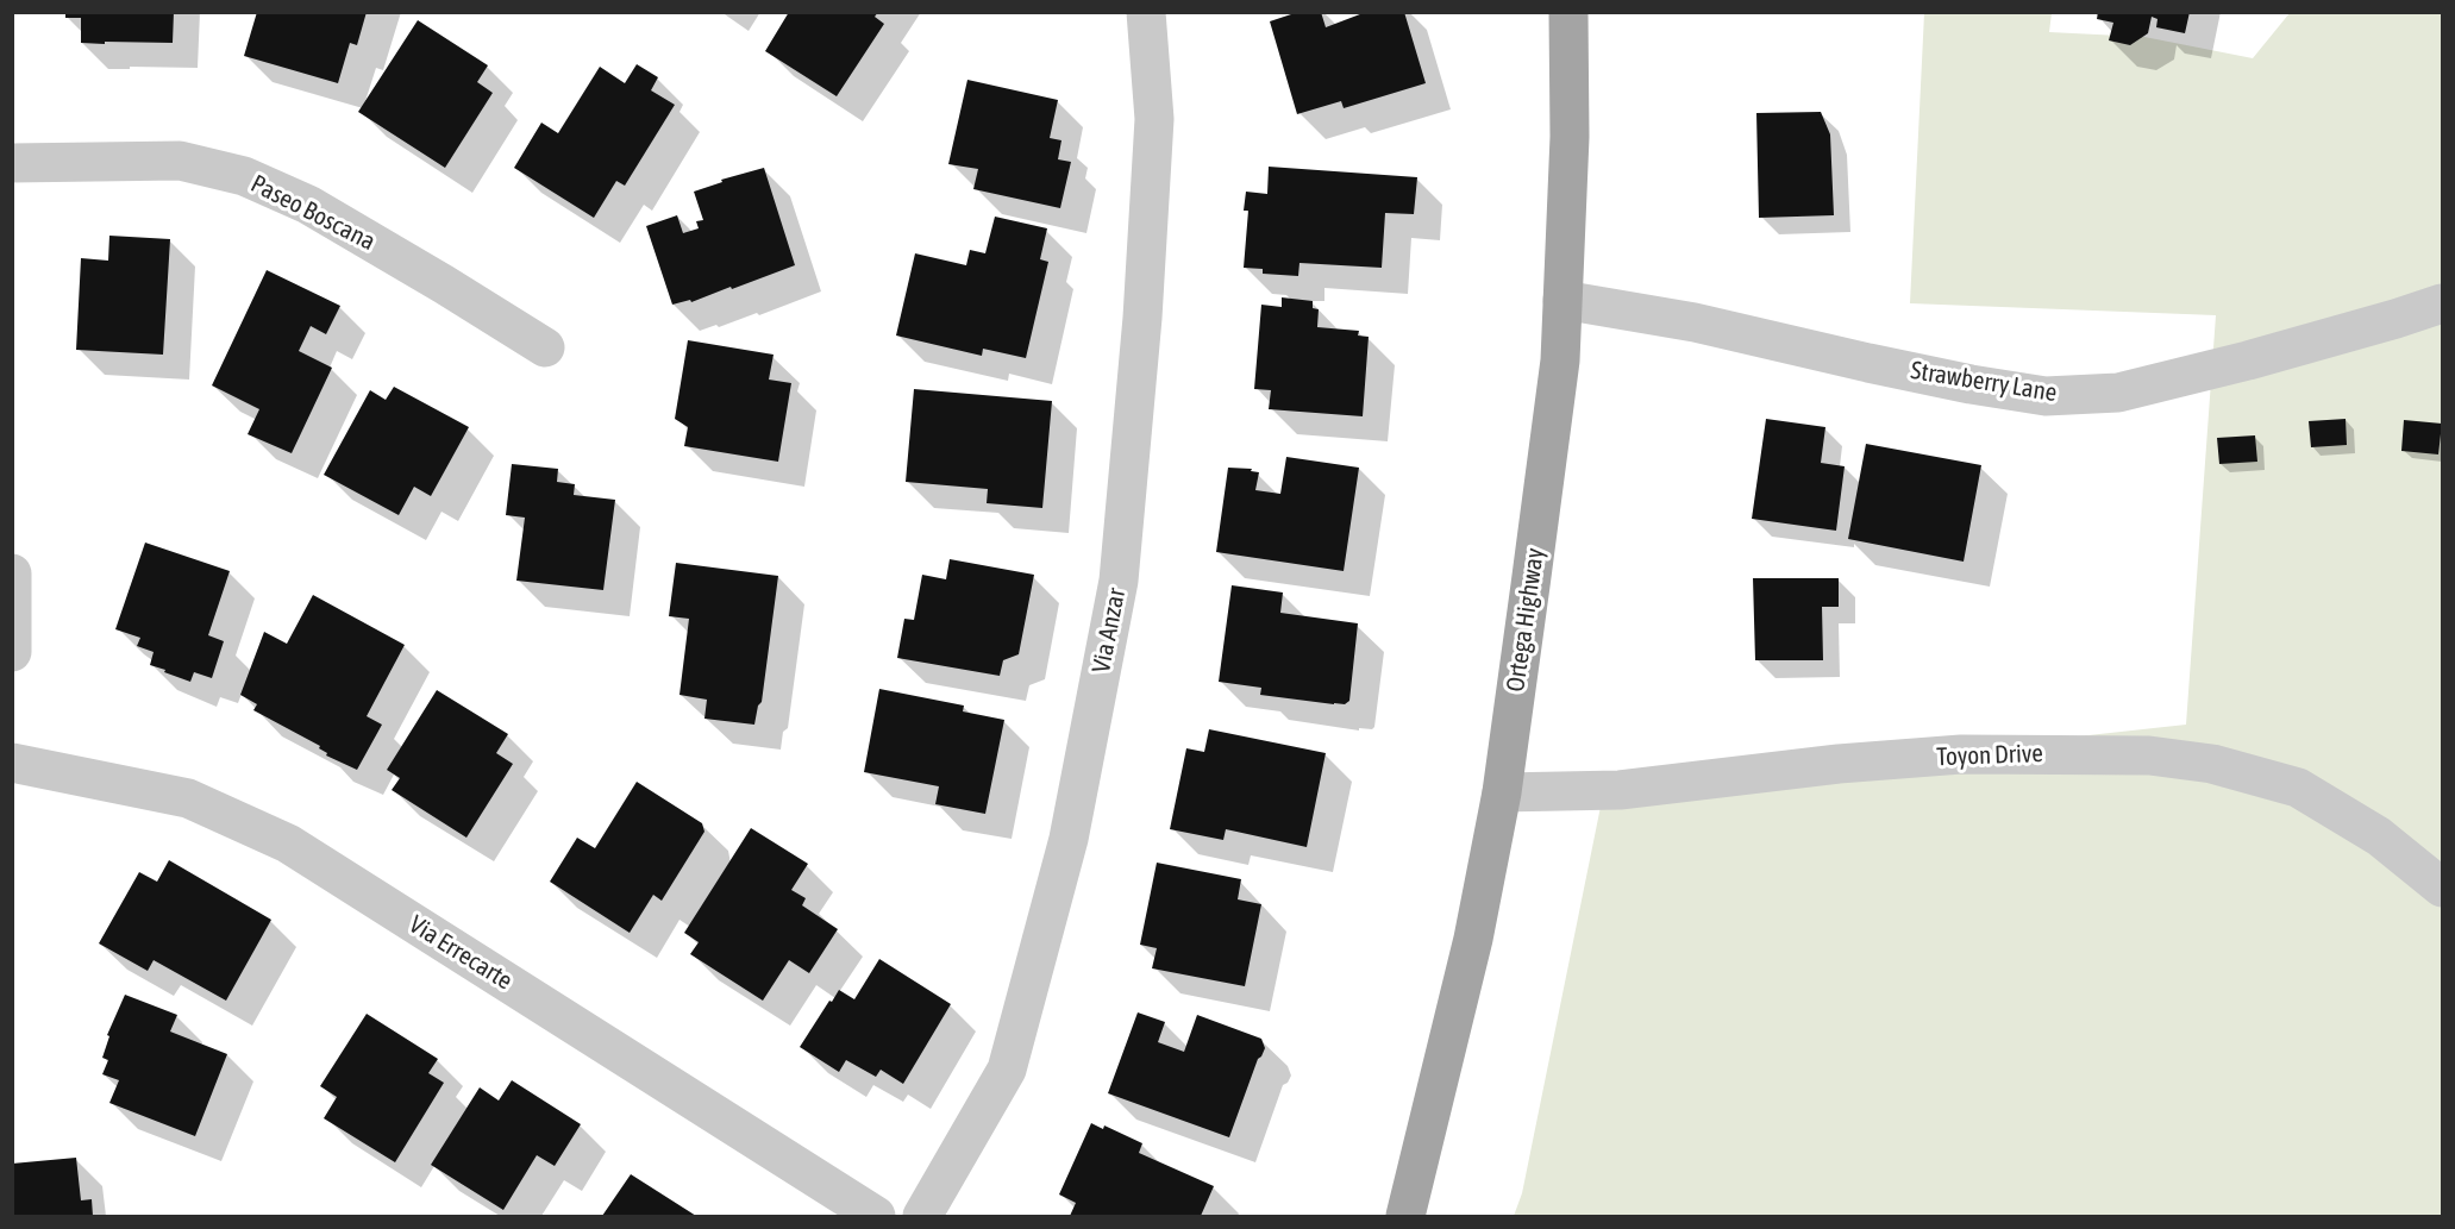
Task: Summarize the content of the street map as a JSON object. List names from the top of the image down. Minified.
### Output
{"streets":{"main road":["Ortega Highway"],"street":["Paseo Boscana","Strawberry Lane","Via Anzar","Toyon Drive","Via Errecarte"]},"crossings":[["Strawberry Lane","Ortega Highway"],["Ortega Highway","Toyon Drive"]]}
